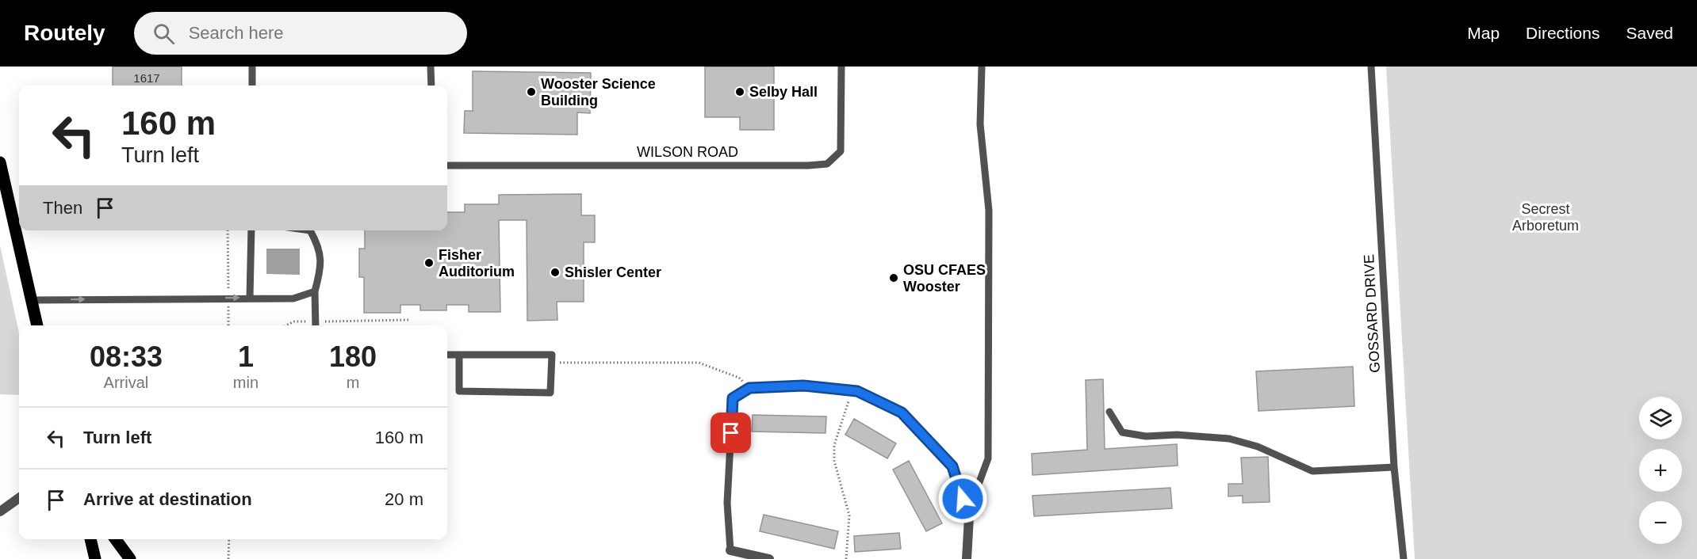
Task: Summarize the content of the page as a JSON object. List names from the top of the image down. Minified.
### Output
{"streets":{"lane":["WILSON ROAD","GOSSARD DRIVE"]},"parks":["Secrest Arboretum"],"places":["Wooster Science Building","Selby Hall","Fisher Auditorium","Shisler Center","OSU CFAES Wooster"],"house_numbers":["1617"],"page":{"header":"Routely","search":"Search here","nav":["Map","Directions","Saved"],"turn":["160 m","Turn left"],"then":"Then","eta":["08:33","Arrival","1","min","180","m"],"map_buttons":["+","−"],"list":[{"name":"Turn left","value":"160 m"},{"name":"Arrive at destination","value":"20 m"}]}}
